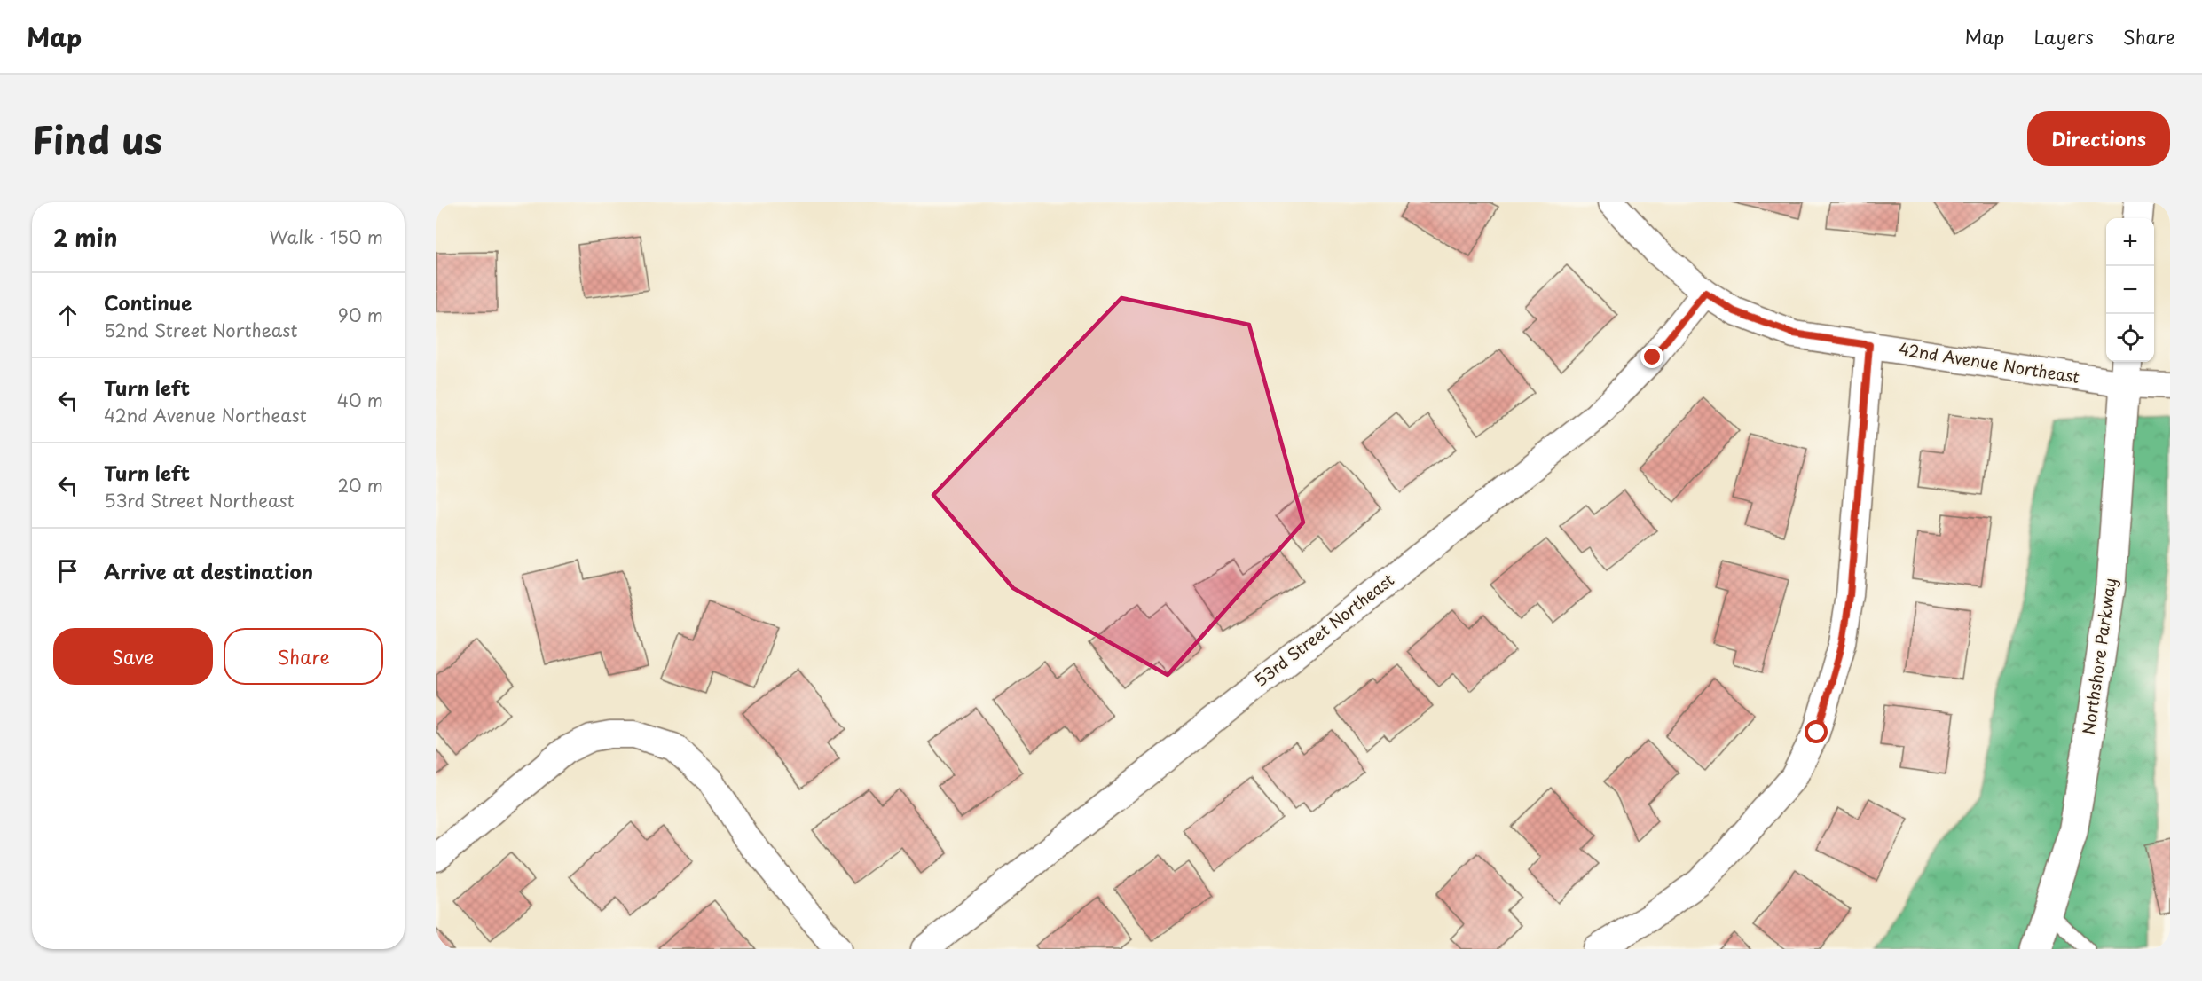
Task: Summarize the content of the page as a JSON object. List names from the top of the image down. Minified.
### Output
{"streets":{"street":["42nd Avenue Northeast","53rd Street Northeast","Northshore Parkway"]},"crossings":[["42nd Avenue Northeast","53rd Street Northeast"],["42nd Avenue Northeast","Northshore Parkway"]],"page":{"header":"Map","nav":["Map","Layers","Share"],"title":"Find us","buttons":["Directions",["Save","Share"]],"heading":["2 min","Walk · 150 m"],"map_buttons":["+","−"],"list":[["Continue","52nd Street Northeast","90 m"],["Turn left","42nd Avenue Northeast","40 m"],["Turn left","53rd Street Northeast","20 m"],"Arrive at destination"]}}
